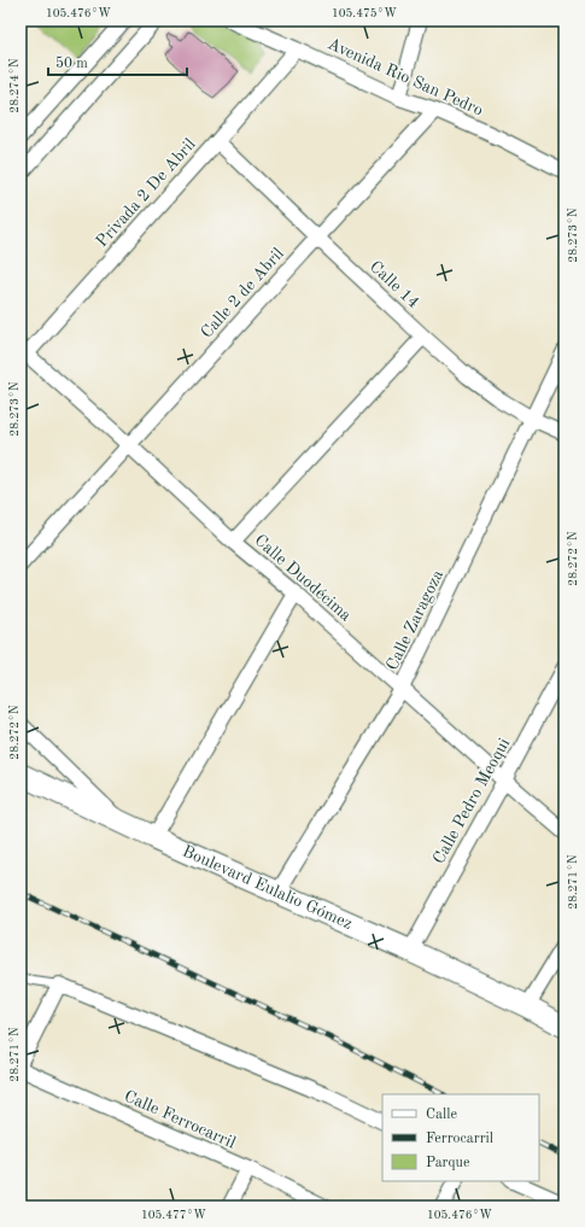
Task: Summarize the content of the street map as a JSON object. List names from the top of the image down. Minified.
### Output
{"streets":{"main road":["Boulevard Eulalio Gómez"],"street":["Avenida Rio San Pedro","Privada 2 De Abril","Calle 14","Calle 2 de Abril","Calle Duodécima","Calle Zaragoza","Calle Pedro Meoqui","Calle Ferrocarril"]},"crossings":[["Avenida Rio San Pedro","Privada 2 De Abril"],["Avenida Rio San Pedro","Calle 2 de Abril"],["Privada 2 De Abril","Calle 14"],["Privada 2 De Abril","Calle Duodécima"],["Calle 14","Calle 2 de Abril"],["Calle 14","Calle Zaragoza"],["Calle 2 de Abril","Calle Duodécima"],["Calle Duodécima","Calle Zaragoza"],["Calle Duodécima","Calle Pedro Meoqui"],["Calle Zaragoza","Boulevard Eulalio Gómez"],["Calle Pedro Meoqui","Boulevard Eulalio Gómez"]],"legend":["Calle","Ferrocarril","Parque"],"scale_bar":"50 m","coordinates":["105.476°W","105.475°W","28.274°N","28.273°N","28.272°N","28.271°N","105.477°W"]}
